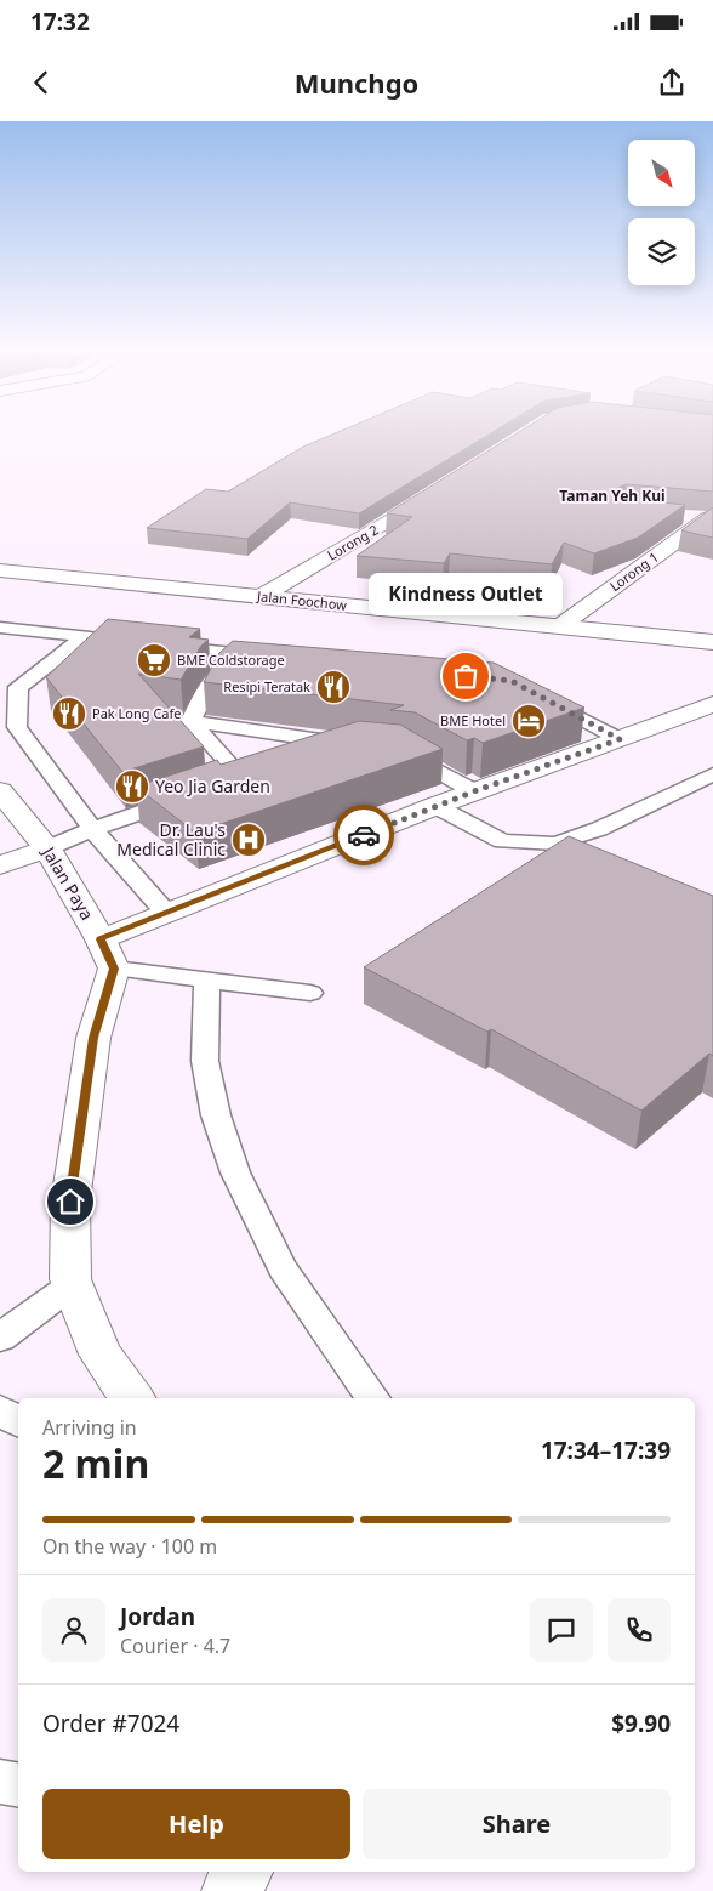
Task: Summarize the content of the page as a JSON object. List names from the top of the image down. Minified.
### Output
{"streets":{"street":["Lorong 2","Lorong 1","Jalan Foochow","Jalan Paya"]},"crossings":[["Lorong 2","Jalan Foochow"],["Lorong 1","Jalan Foochow"]],"districts":["Taman Yeh Kui"],"places":{"supermarket":["BME Coldstorage"],"other":["Kindness Outlet"],"restaurant":["Resipi Teratak","Pak Long Cafe","Yeo Jia Garden"],"hotel":["BME Hotel"],"hospital":["Dr. Lau's Medical Clinic"]},"north":"bottom right","page":{"status":"17:32","header":"Munchgo","bubble":"Kindness Outlet","heading":["2 min","Arriving in","17:34–17:39"],"panel":["Jordan","Courier · 4.7","Order #7024","$9.90"],"bar":"On the way · 100 m","buttons":["Help","Share"]}}
